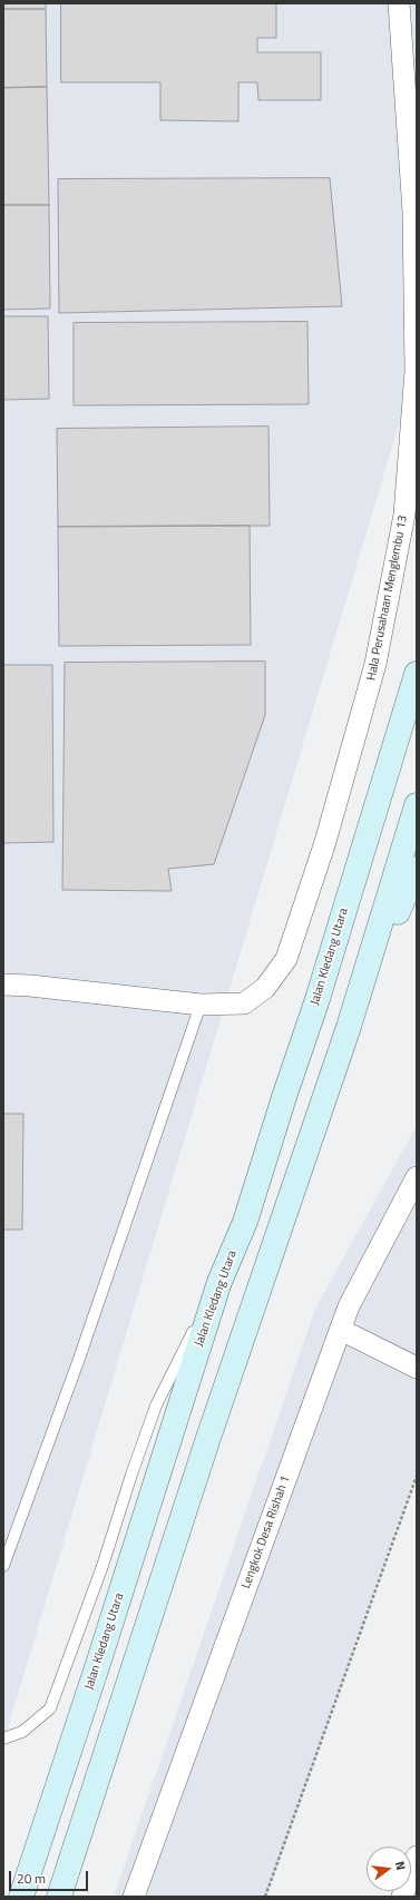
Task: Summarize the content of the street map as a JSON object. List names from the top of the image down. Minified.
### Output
{"streets":{"main road":["Jalan Kledang Utara"],"street":["Hala Perusahaan Menglembu 13","Lengkok Desa Rishah 1"]},"scale_bar":"20 m","north":"right"}
